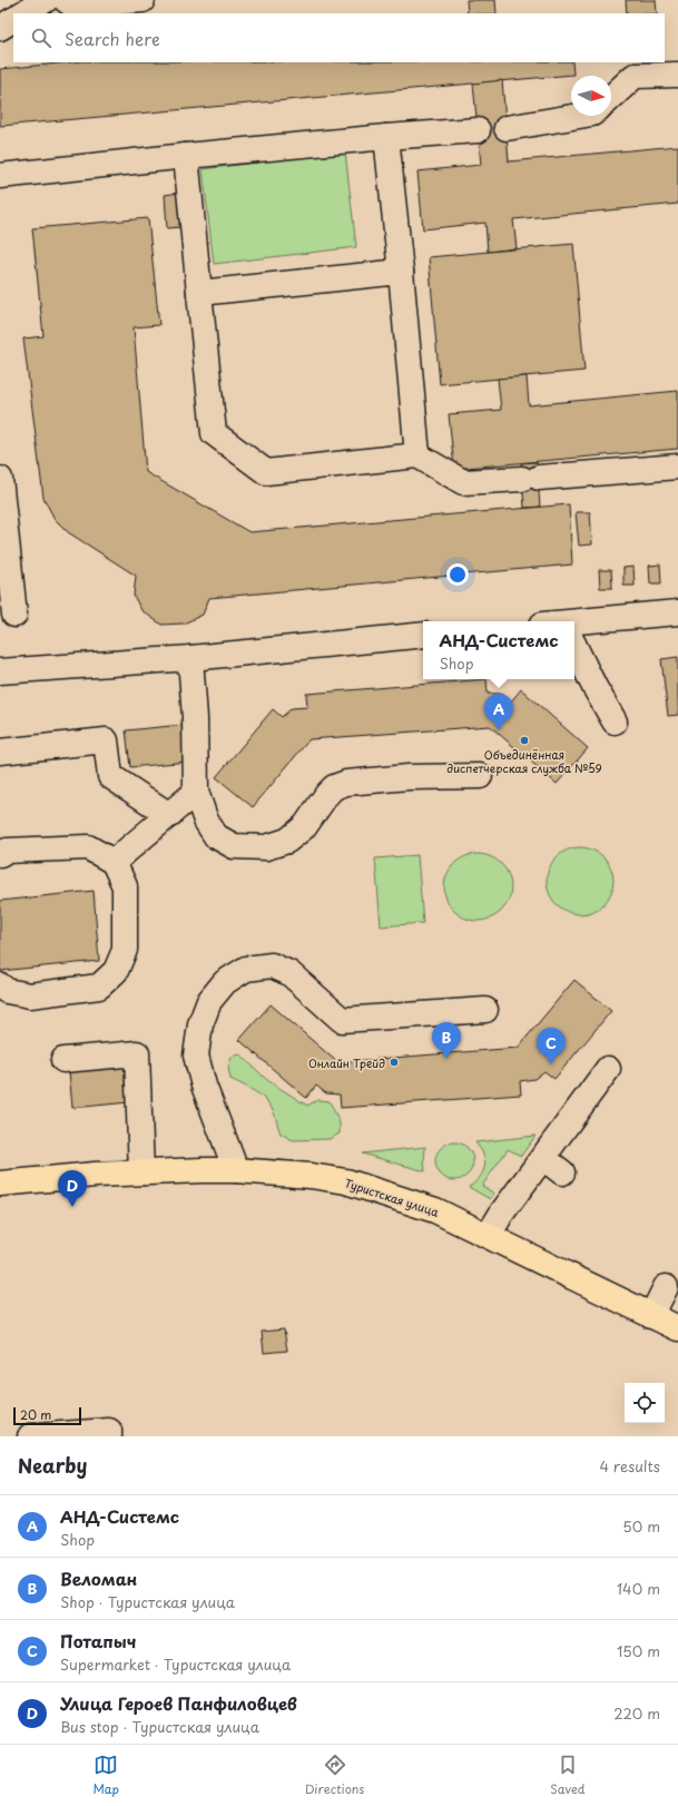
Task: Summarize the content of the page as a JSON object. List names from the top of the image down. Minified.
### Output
{"streets":{"main road":["Туристская улица"]},"places":["Объединённая диспетчерская служба №59","Онлайн Трейд"],"scale_bar":"20 m","north":"right","page":{"search":"Search here","popup":["АНД-Системс","Shop"],"pins":["A","B","C","D"],"scale":"20 m","heading":["Nearby","4 results"],"list":[{"mark":"A","name":"АНД-Системс","note":"Shop","value":"50 m"},{"mark":"B","name":"Веломан","note":"Shop · Туристская улица","value":"140 m"},{"mark":"C","name":"Потапыч","note":"Supermarket · Туристская улица","value":"150 m"},{"mark":"D","name":"Улица Героев Панфиловцев","note":"Bus stop · Туристская улица","value":"220 m"}],"nav":["Map","Directions","Saved"]}}
